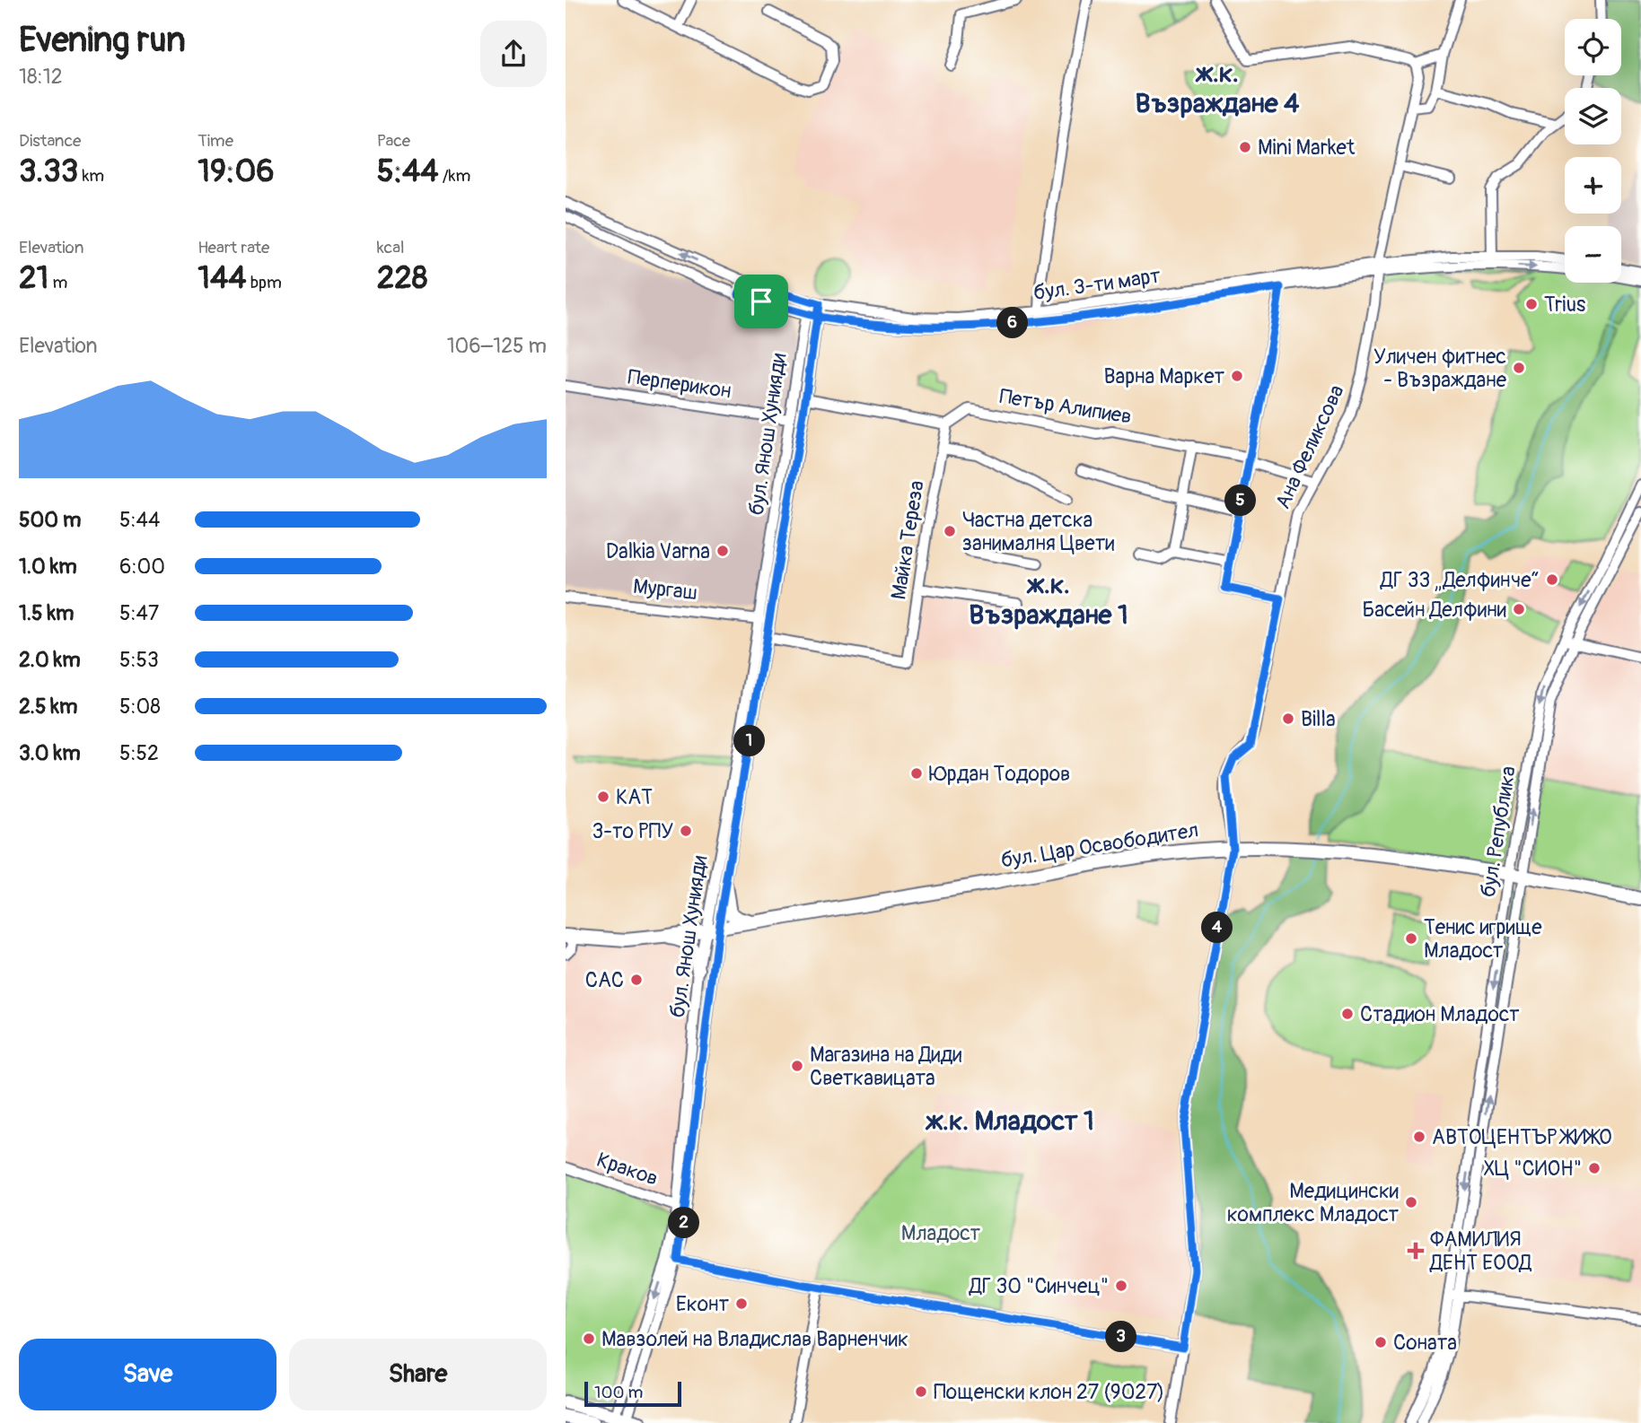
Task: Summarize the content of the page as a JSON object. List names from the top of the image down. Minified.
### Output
{"streets":{"main road":["бул. Цар Освободител"],"street":["бул. 3-ти март","Перперикон","Петър Алипиев","бул. Янош Хунияди","Ана Феликсова","Майка Тереза","Мургаш","бул. Република","Краков"]},"crossings":[["бул. 3-ти март","бул. Янош Хунияди"],["бул. 3-ти март","Ана Феликсова"],["Перперикон","бул. Янош Хунияди"],["Петър Алипиев","Ана Феликсова"],["Петър Алипиев","Майка Тереза"],["бул. Янош Хунияди","Майка Тереза"],["бул. Янош Хунияди","Мургаш"],["бул. Янош Хунияди","бул. Цар Освободител"],["бул. Янош Хунияди","Краков"],["Ана Феликсова","бул. Цар Освободител"],["бул. Република","бул. Цар Освободител"]],"districts":["ж.к. Възраждане 4","ж.к. Възраждане 1","ж.к. Младост 1"],"parks":["Младост"],"places":{"other":["Mini Market","Trius","Уличен фитнес - Възраждане","Варна Маркет","Частна детска занималня Цвети","Dalkia Varna","ДГ 33 „Делфинче“","Басейн Делфини","Billa","Юрдан Тодоров","КАТ","3-то РПУ","Тенис игрище Младост","САС","Стадион Младост","Магазина на Диди Светкавицата","АВТОЦЕНТЪР ЖИЖО","ХЦ \"СИОН\"","Медицински комплекс Младост","ДГ 30 \"Синчец\"","Еконт","Мавзолей на Владислав Варненчик","Соната","Пощенски клон 27 (9027)"],"health":["ФАМИЛИЯ ДЕНТ ЕООД"]},"scale_bar":"100 m","page":{"heading":["Evening run","18:12"],"map_buttons":["+","−"],"stats":[["Distance","3.33 km"],["Time","19:06"],["Pace","5:44 /km"],["Elevation","21 m"],["Heart rate","144 bpm"],["kcal","228"]],"pins":["6","5","1","4","2","3"],"chart":["Elevation","106–125 m"],"list":[{"name":"500 m","note":"5:44"},{"name":"1.0 km","note":"6:00"},{"name":"1.5 km","note":"5:47"},{"name":"2.0 km","note":"5:53"},{"name":"2.5 km","note":"5:08"},{"name":"3.0 km","note":"5:52"}],"buttons":["Save","Share"],"scale":"100 m"}}
